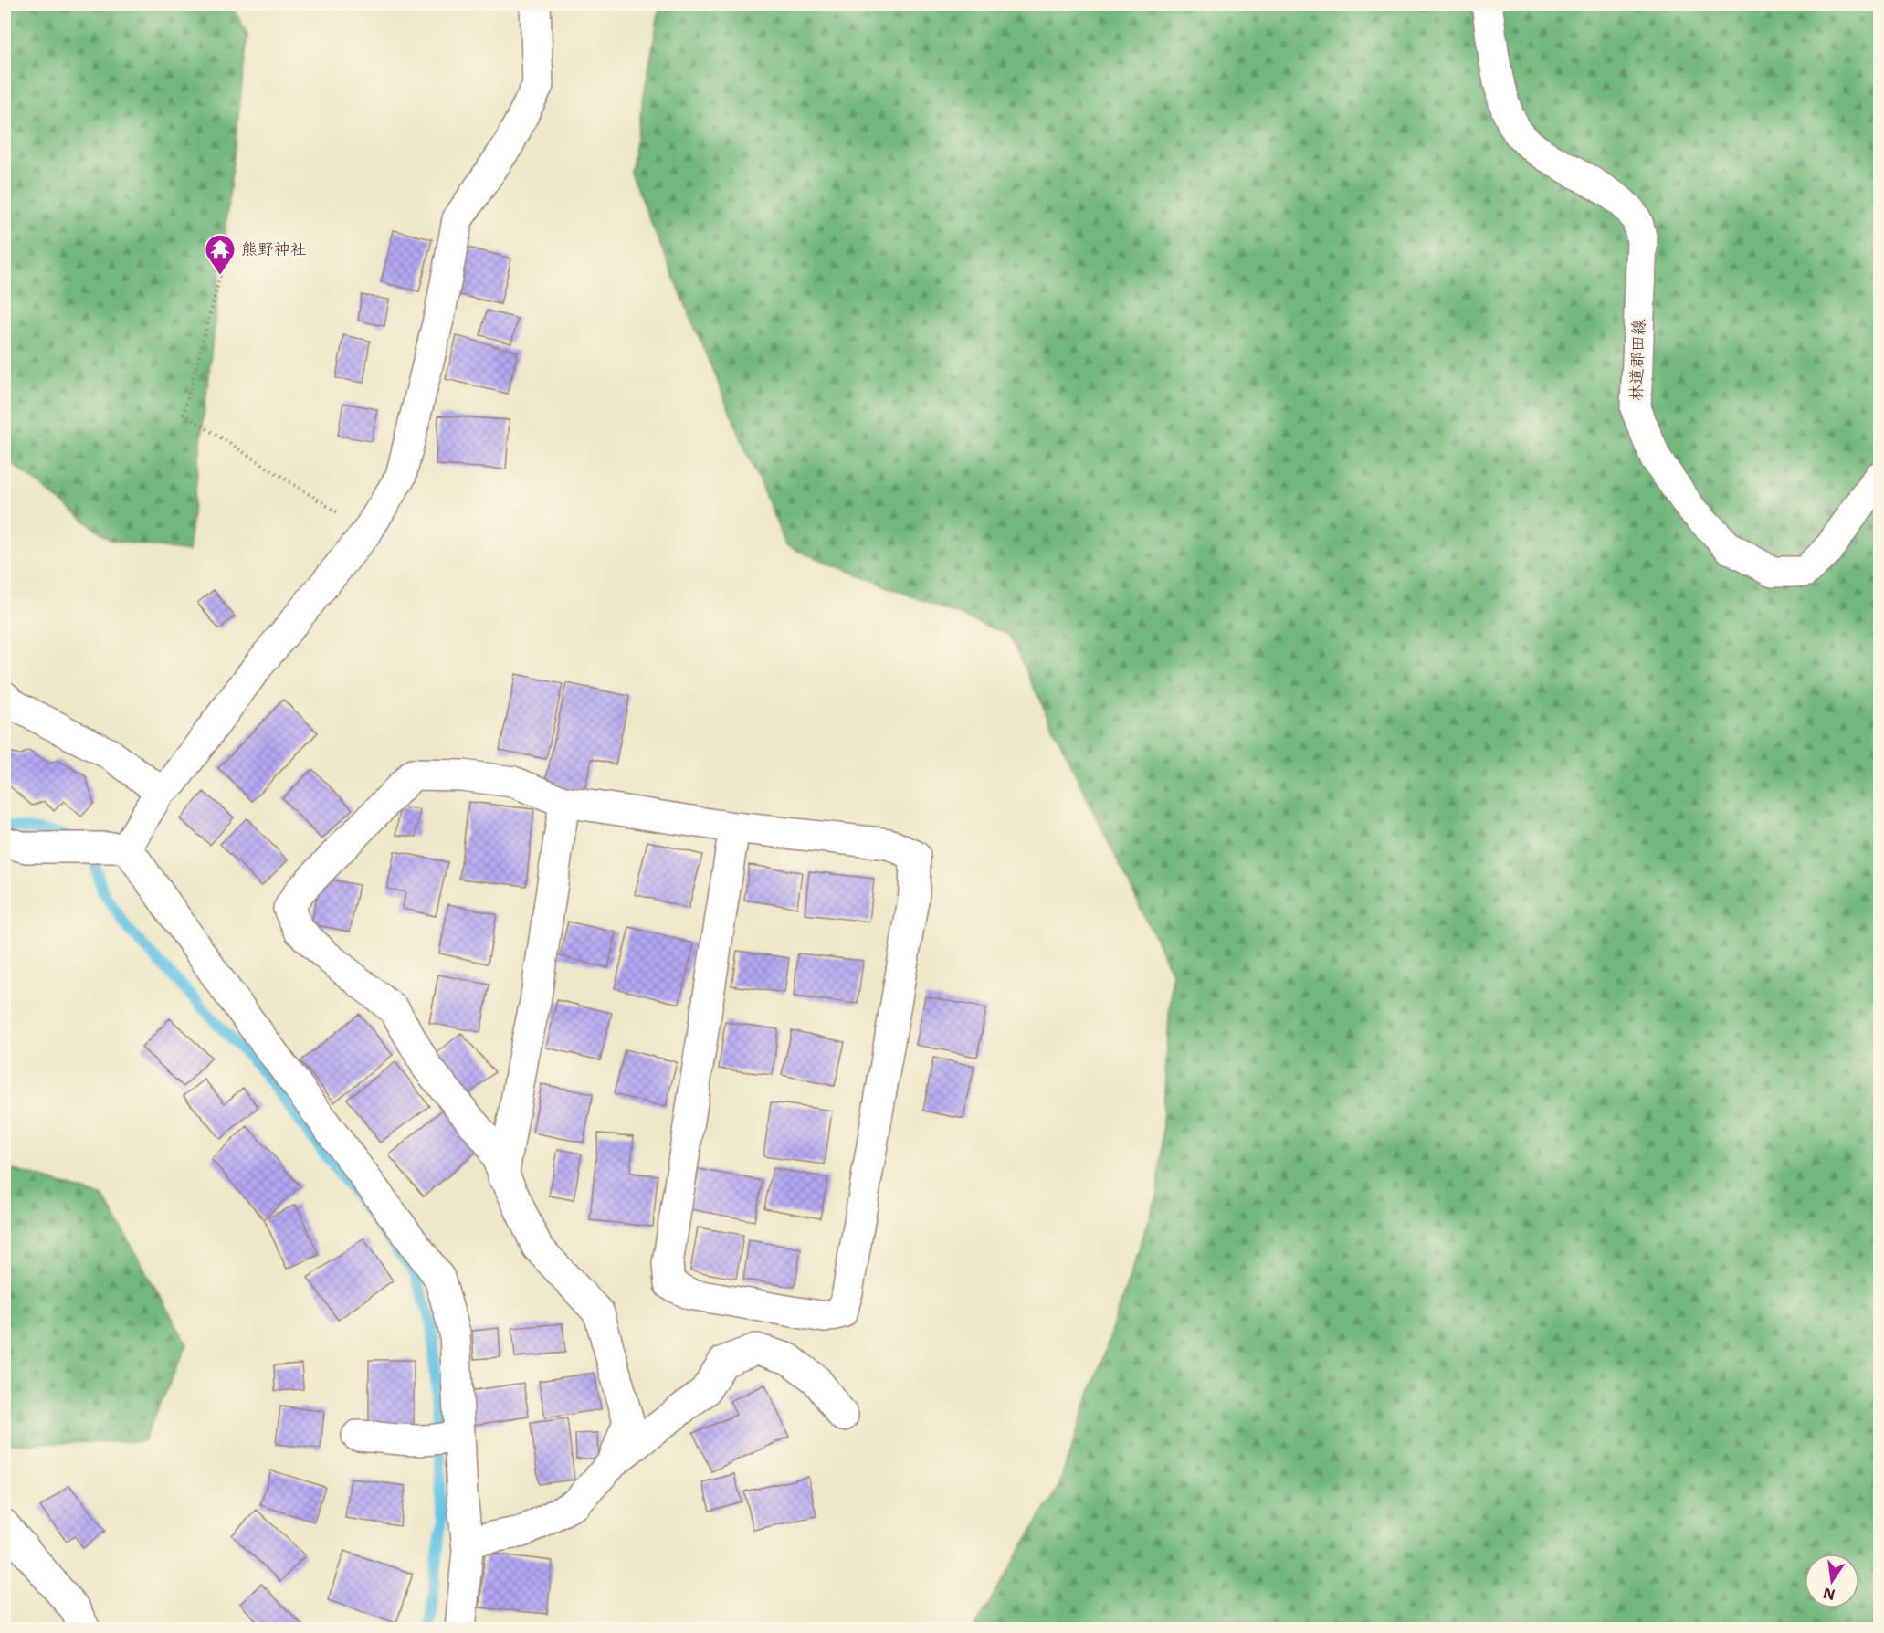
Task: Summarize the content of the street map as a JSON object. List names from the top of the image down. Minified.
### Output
{"streets":{"street":["林道郡田線"]},"places":{"temple":["熊野神社"]},"north":"bottom"}
